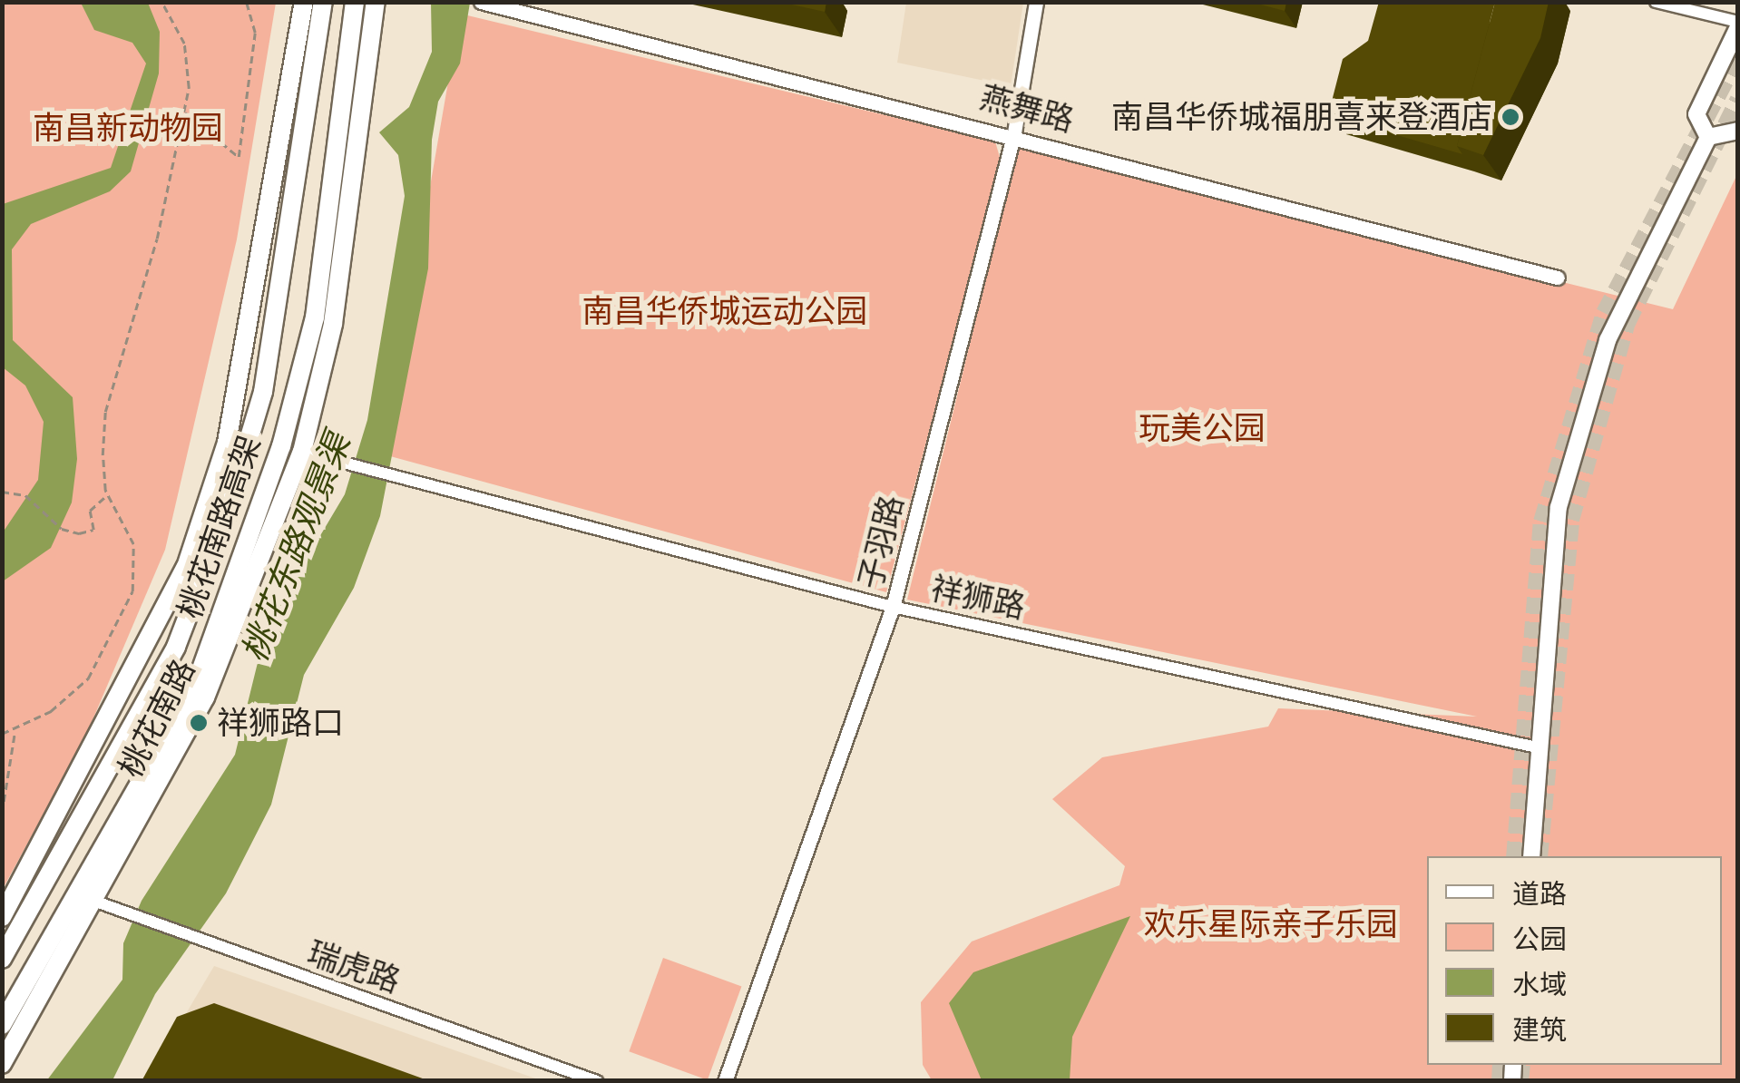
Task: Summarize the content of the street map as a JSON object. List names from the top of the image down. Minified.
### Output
{"streets":{"main road":["桃花南路高架","桃花南路"],"street":["燕舞路","子羽路","祥狮路","瑞虎路"]},"crossings":[["燕舞路","子羽路"],["子羽路","祥狮路"],["祥狮路","桃花南路"],["桃花南路","瑞虎路"]],"water":["桃花东路观景渠"],"parks":["南昌新动物园","南昌华侨城运动公园","玩美公园","欢乐星际亲子乐园"],"places":["南昌华侨城福朋喜来登酒店","祥狮路口"],"legend":["道路","公园","水域","建筑"]}
